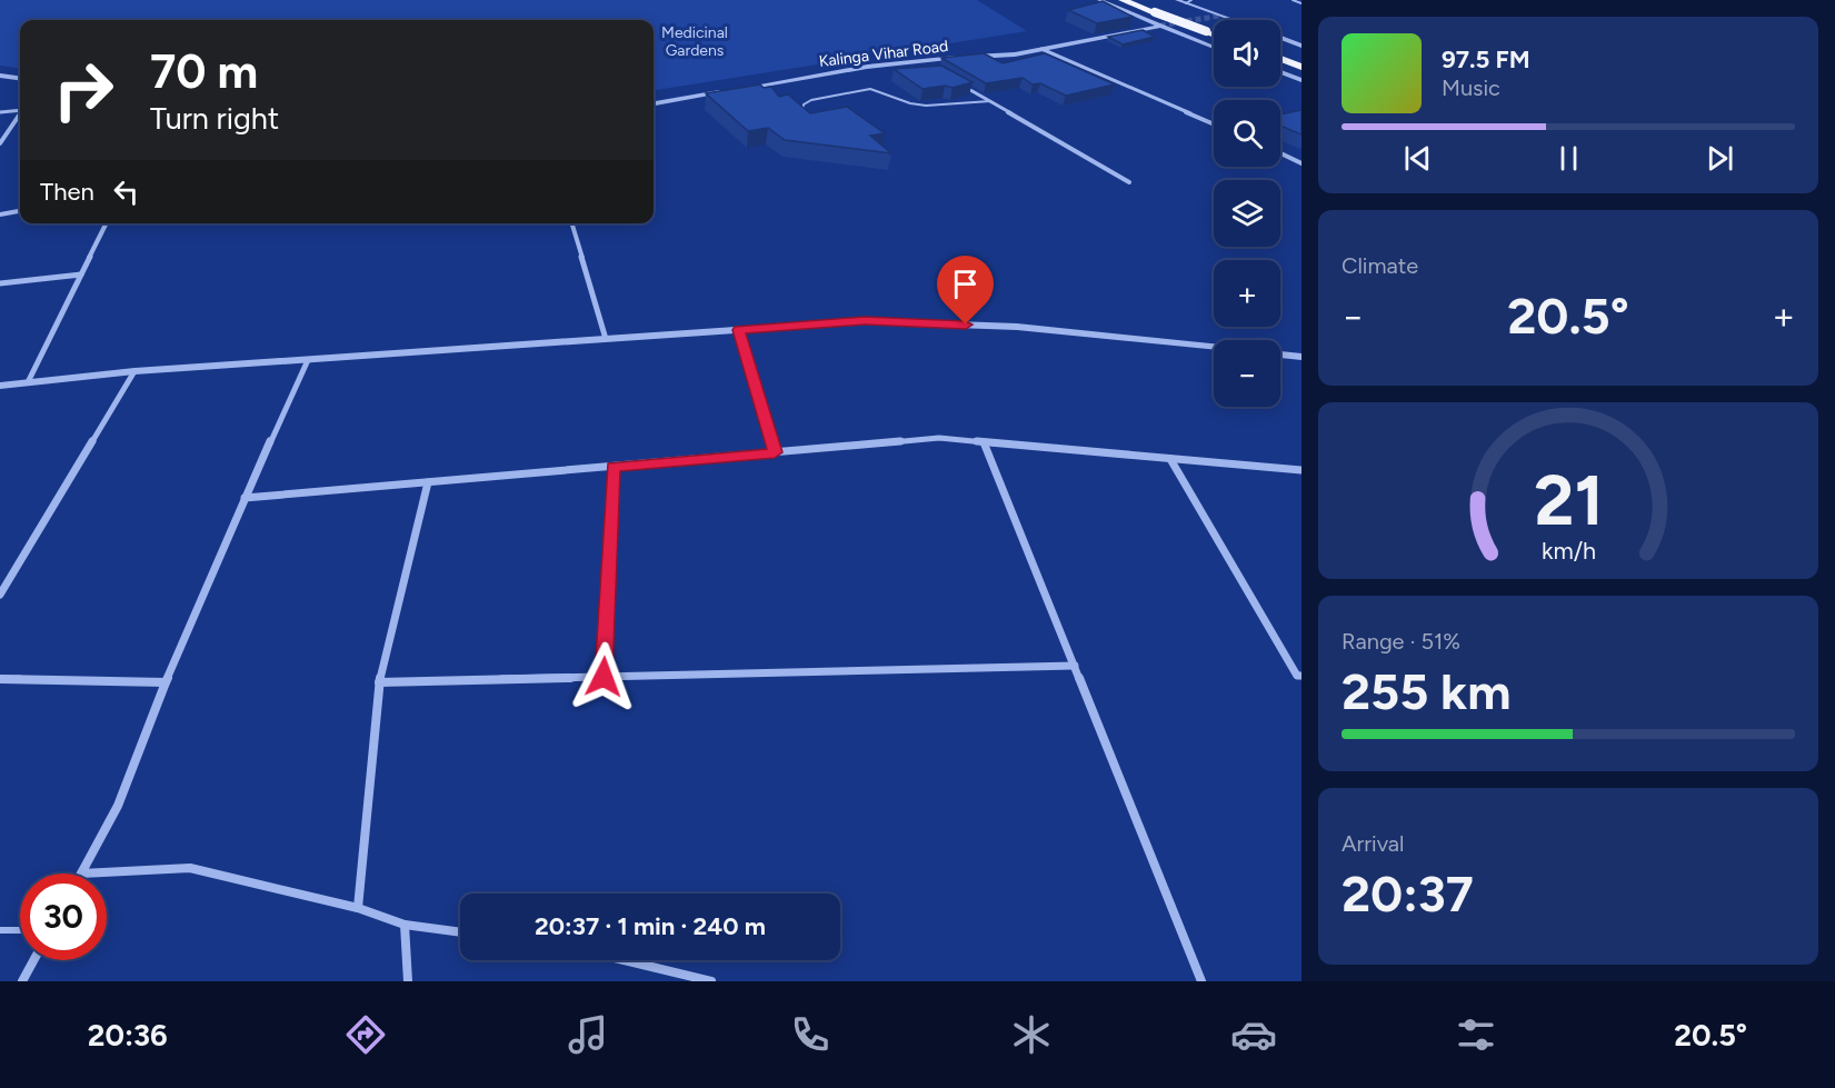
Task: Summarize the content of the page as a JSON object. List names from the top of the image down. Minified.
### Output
{"streets":{"street":["Kalinga Vihar Road"]},"parks":["Medicinal Gardens"],"page":{"map_buttons":["+","−"],"turn":["70 m","Turn right"],"song":["97.5 FM","Music"],"then":"Then","tile":["Climate",["Range · 51%","255 km"],["Arrival","20:37"]],"heat":["−","20.5°","+"],"limit":"30","trip":"20:37 · 1 min · 240 m","tabs":["20:36","20.5°"],"gauge":["21","km/h"]}}
